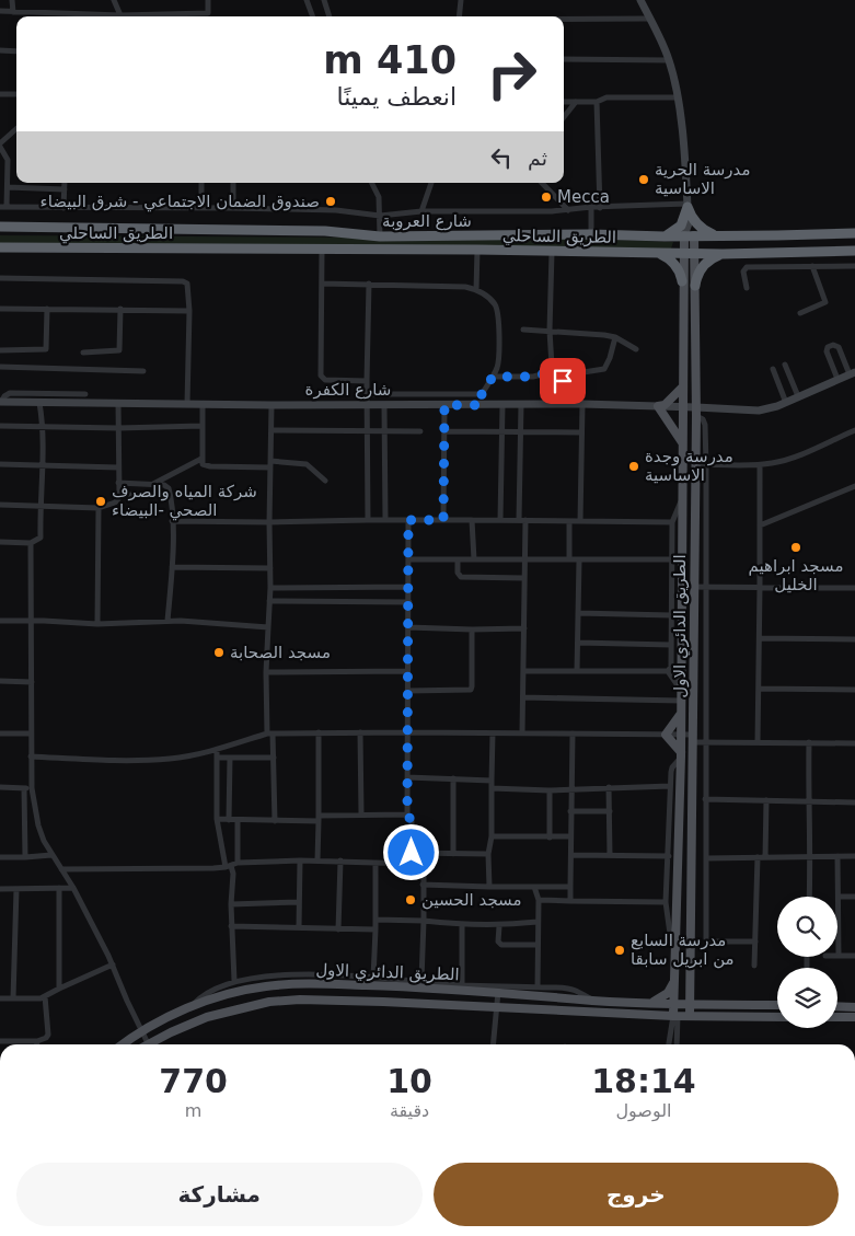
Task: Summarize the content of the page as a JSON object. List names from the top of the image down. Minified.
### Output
{"streets":{"highway":["شارع العروبة","الطريق الساحلي"],"main road":["الطريق الدائري الاول"],"street":["شارع الكفرة"]},"crossings":[["شارع العروبة","الطريق الدائري الاول"],["الطريق الساحلي","الطريق الدائري الاول"],["شارع الكفرة","الطريق الدائري الاول"]],"places":["مدرسة الحرية الاساسية","Mecca","صندوق الضمان الاجتماعي - شرق البيضاء","مدرسة وجدة الاساسية","شركة المياه والصرف الصحي -البيضاء","مسجد ابراهيم الخليل","مسجد الصحابة","مسجد الحسين","مدرسة السابع من ابريل سابقا"],"page":{"turn":["410 m","انعطف يمينًا"],"then":"ثم","eta":["18:14","الوصول","10","دقيقة","770","m"],"buttons":["خروج","مشاركة"]}}
